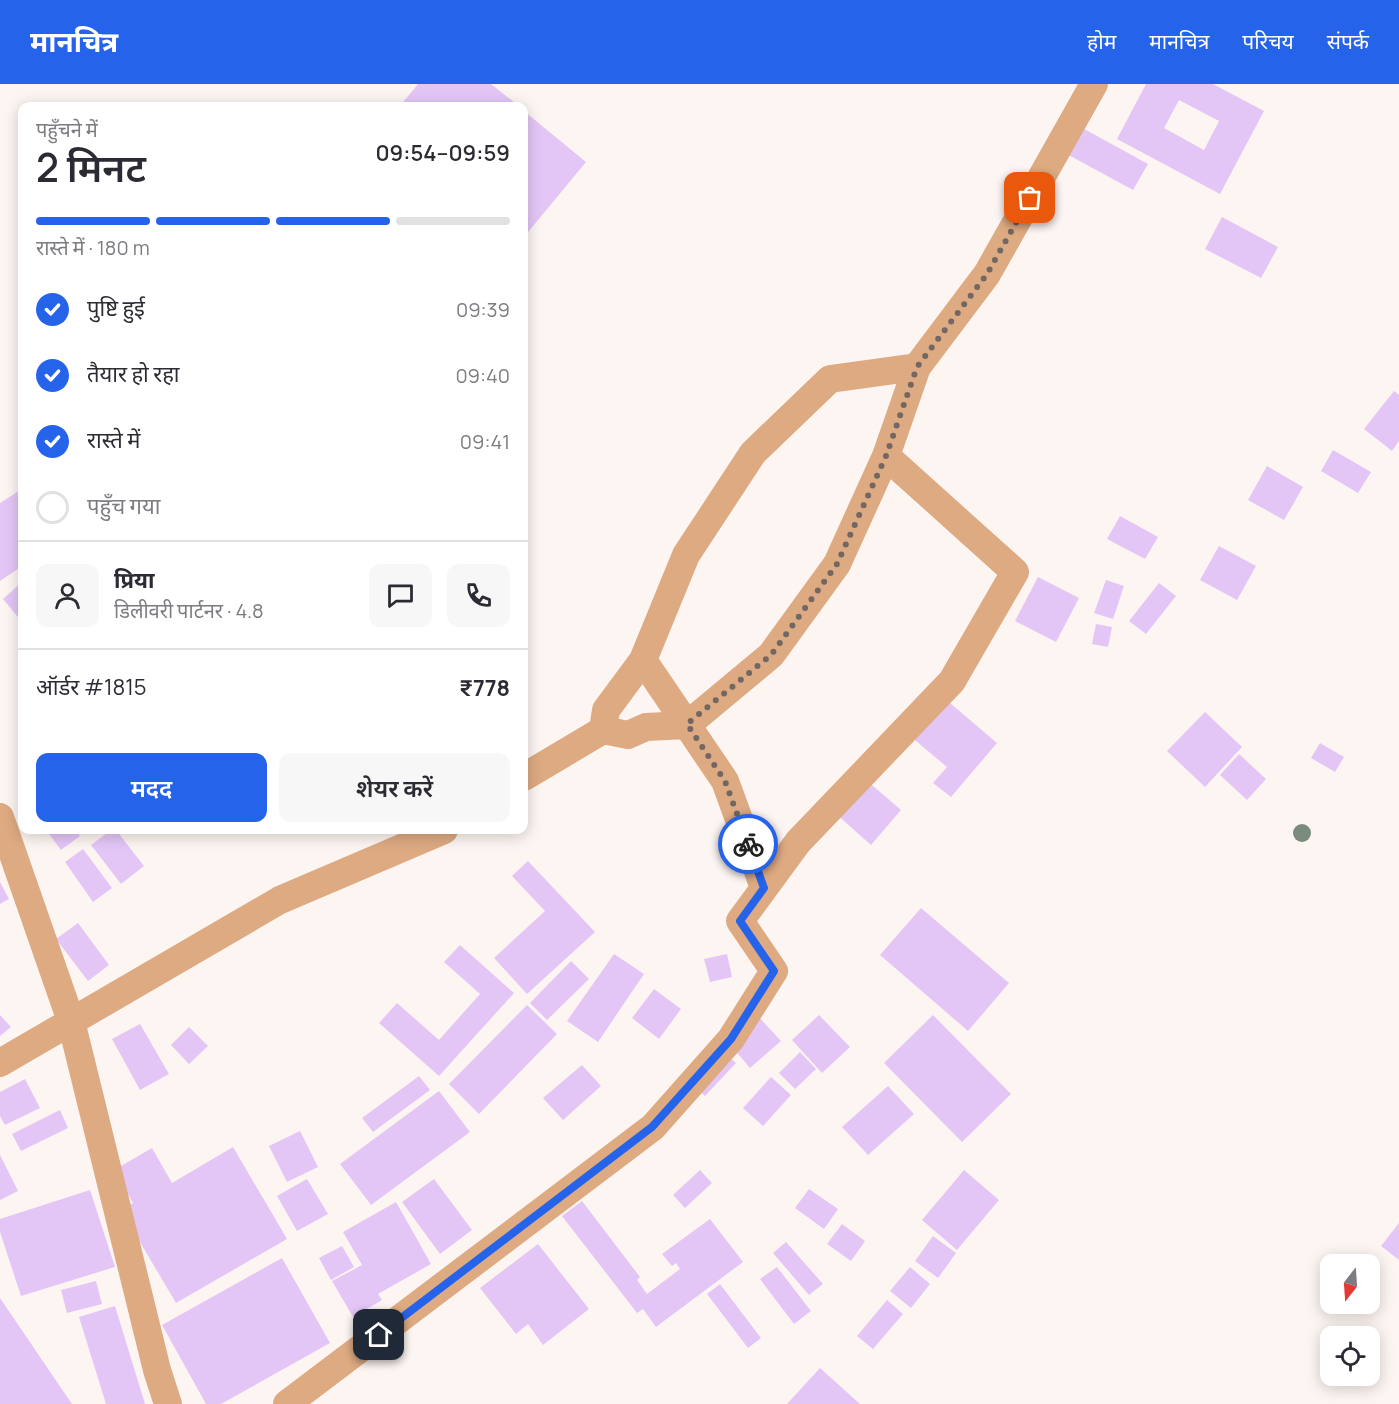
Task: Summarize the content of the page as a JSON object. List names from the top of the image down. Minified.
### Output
{"north":"bottom","page":{"header":"मानचित्र","nav":["होम","मानचित्र","परिचय","संपर्क"],"heading":["2 मिनट","पहुँचने में","09:54–09:59"],"panel":["प्रिया","डिलीवरी पार्टनर · 4.8","ऑर्डर #1815","₹778"],"bar":"रास्ते में · 180 m","list":[["पुष्टि हुई","09:39"],["तैयार हो रहा","09:40"],["रास्ते में","09:41"],"पहुँच गया"],"buttons":["मदद","शेयर करें"]}}
